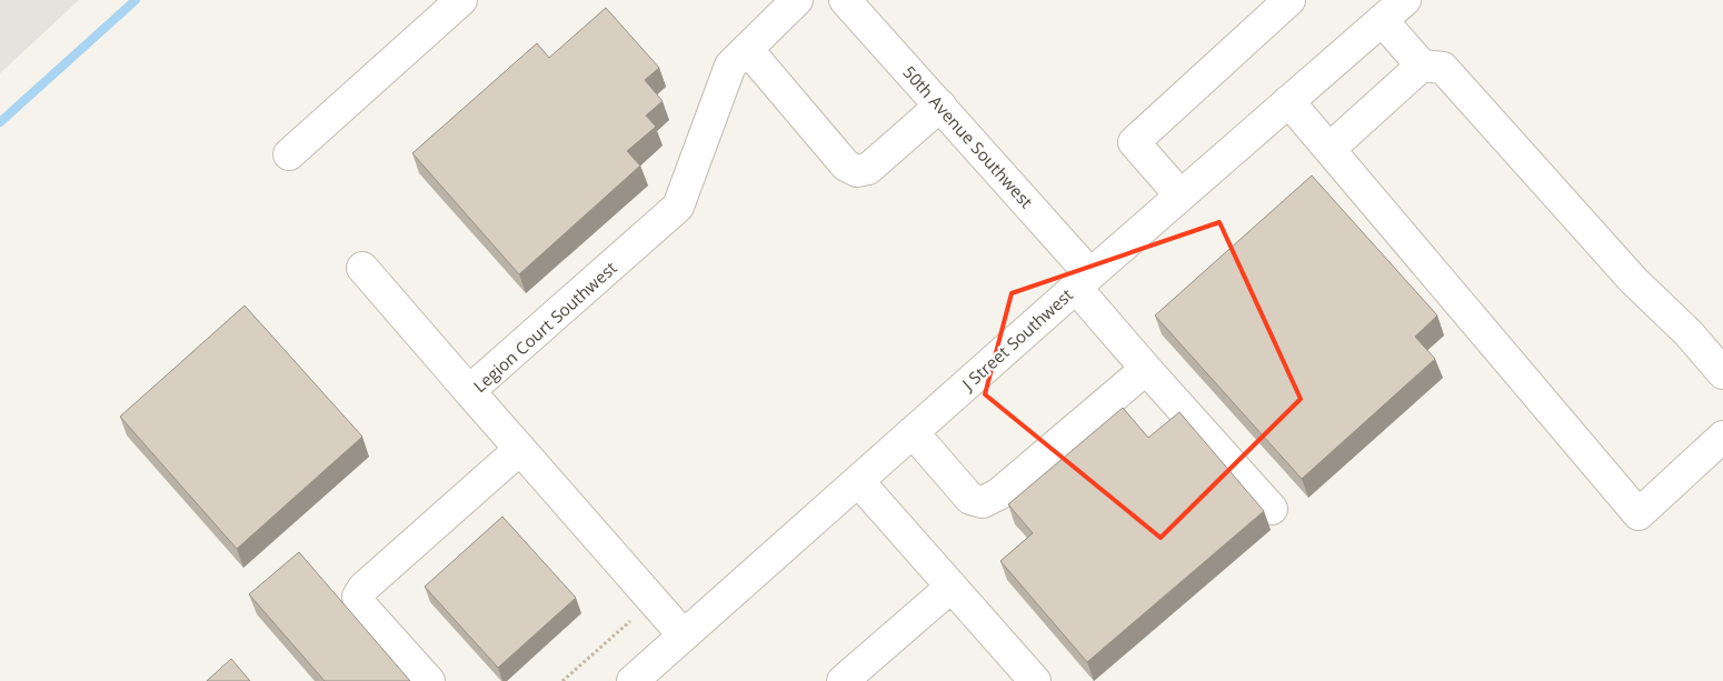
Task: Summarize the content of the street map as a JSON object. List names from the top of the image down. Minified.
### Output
{"streets":{"street":["50th Avenue Southwest","Legion Court Southwest","J Street Southwest"]},"crossings":[["50th Avenue Southwest","J Street Southwest"],["Legion Court Southwest","J Street Southwest"]]}
